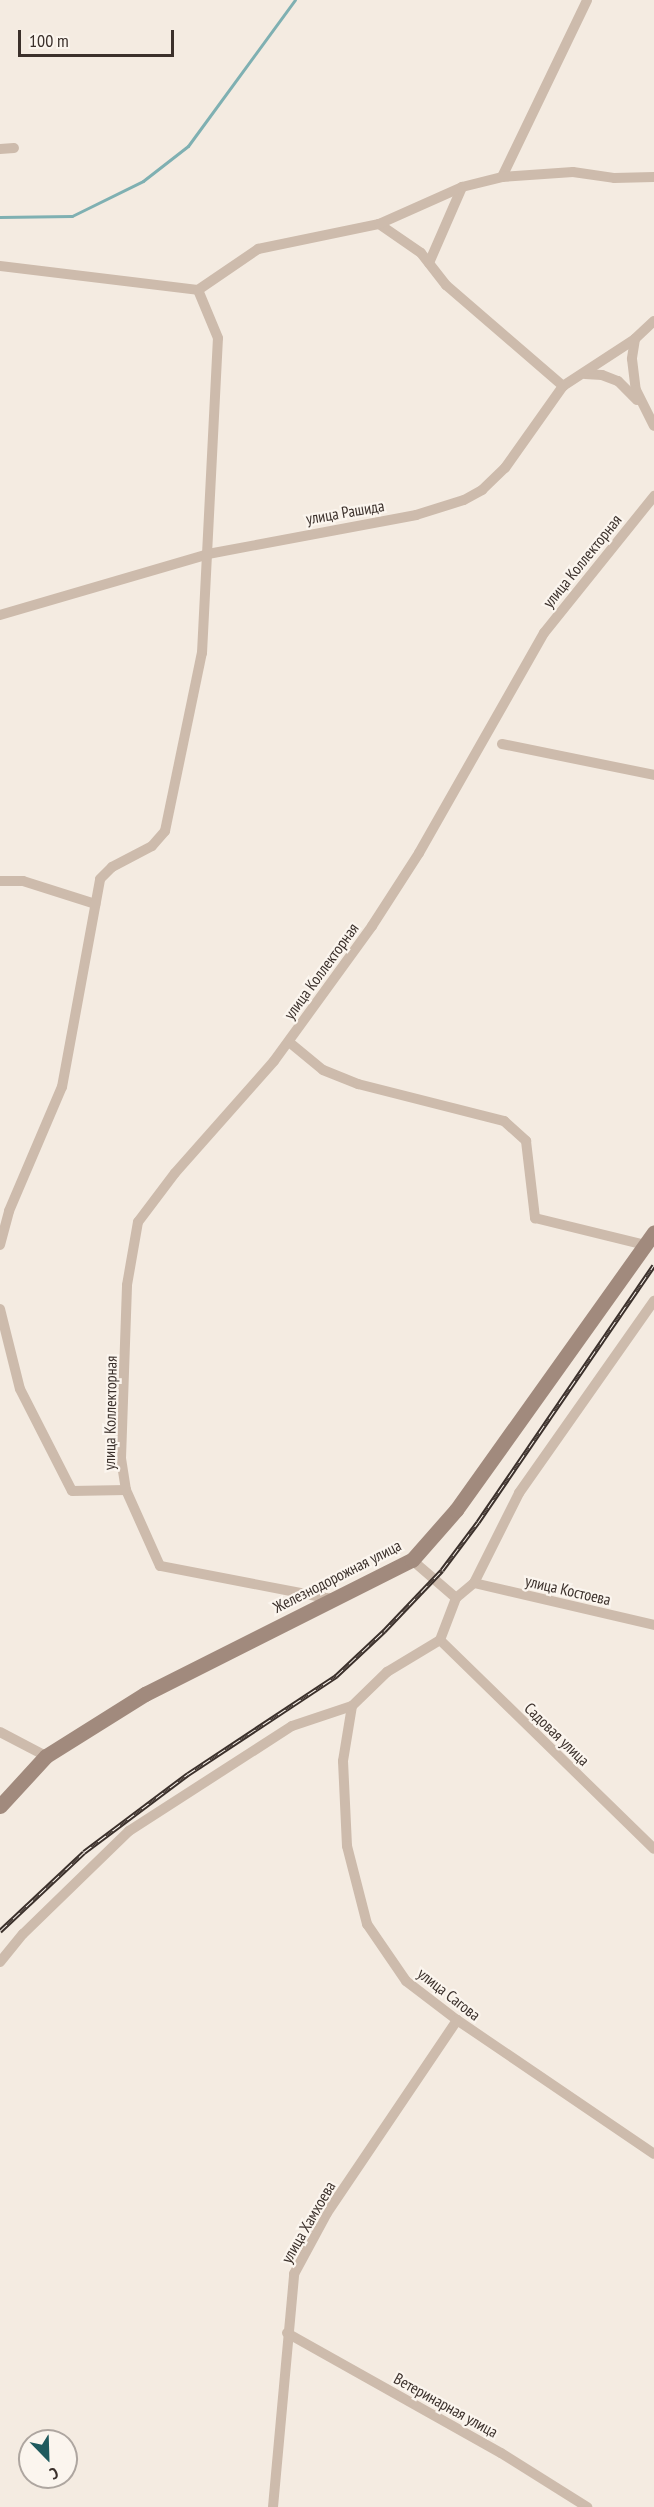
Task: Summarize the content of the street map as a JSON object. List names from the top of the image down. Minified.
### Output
{"streets":{"street":["улица Рашида","улица Коллекторная","Железнодорожная улица","улица Костоева","Садовая улица","улица Сагова","улица Хамхоева","Ветеринарная улица"]},"crossings":[["улица Коллекторная","Железнодорожная улица"],["улица Сагова","улица Хамхоева"],["улица Хамхоева","Ветеринарная улица"]],"scale_bar":"100 m","north":"bottom right"}
